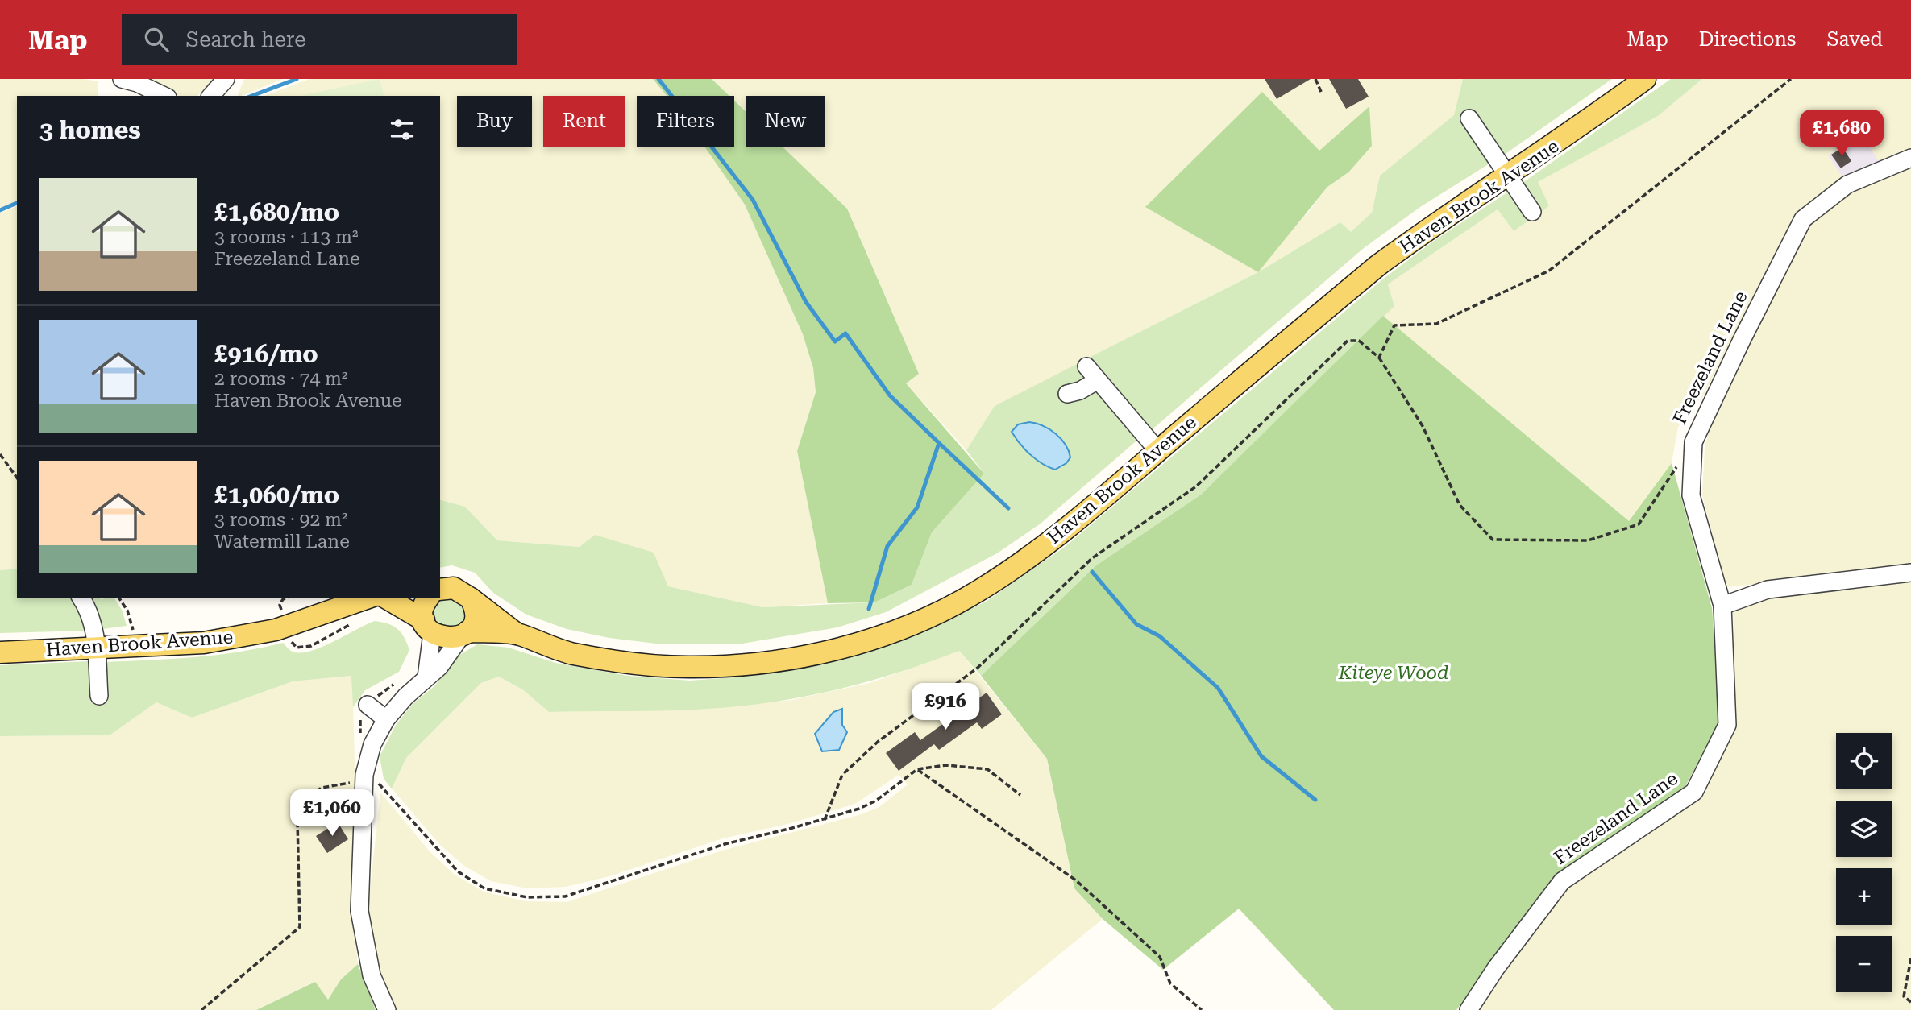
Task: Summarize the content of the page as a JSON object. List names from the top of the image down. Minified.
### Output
{"streets":{"main road":["Haven Brook Avenue"],"street":["Freezeland Lane"]},"parks":["Kiteye Wood"],"page":{"header":"Map","search":"Search here","nav":["Map","Directions","Saved"],"chip":["Buy","Rent","Filters","New"],"heading":"3 homes","price":["£1,680","£916","£1,060"],"list":[{"name":"£1,680/mo","note":"3 rooms · 113 m² · Freezeland Lane"},{"name":"£916/mo","note":"2 rooms · 74 m² · Haven Brook Avenue"},{"name":"£1,060/mo","note":"3 rooms · 92 m² · Watermill Lane"}],"map_buttons":["+","−"]}}
